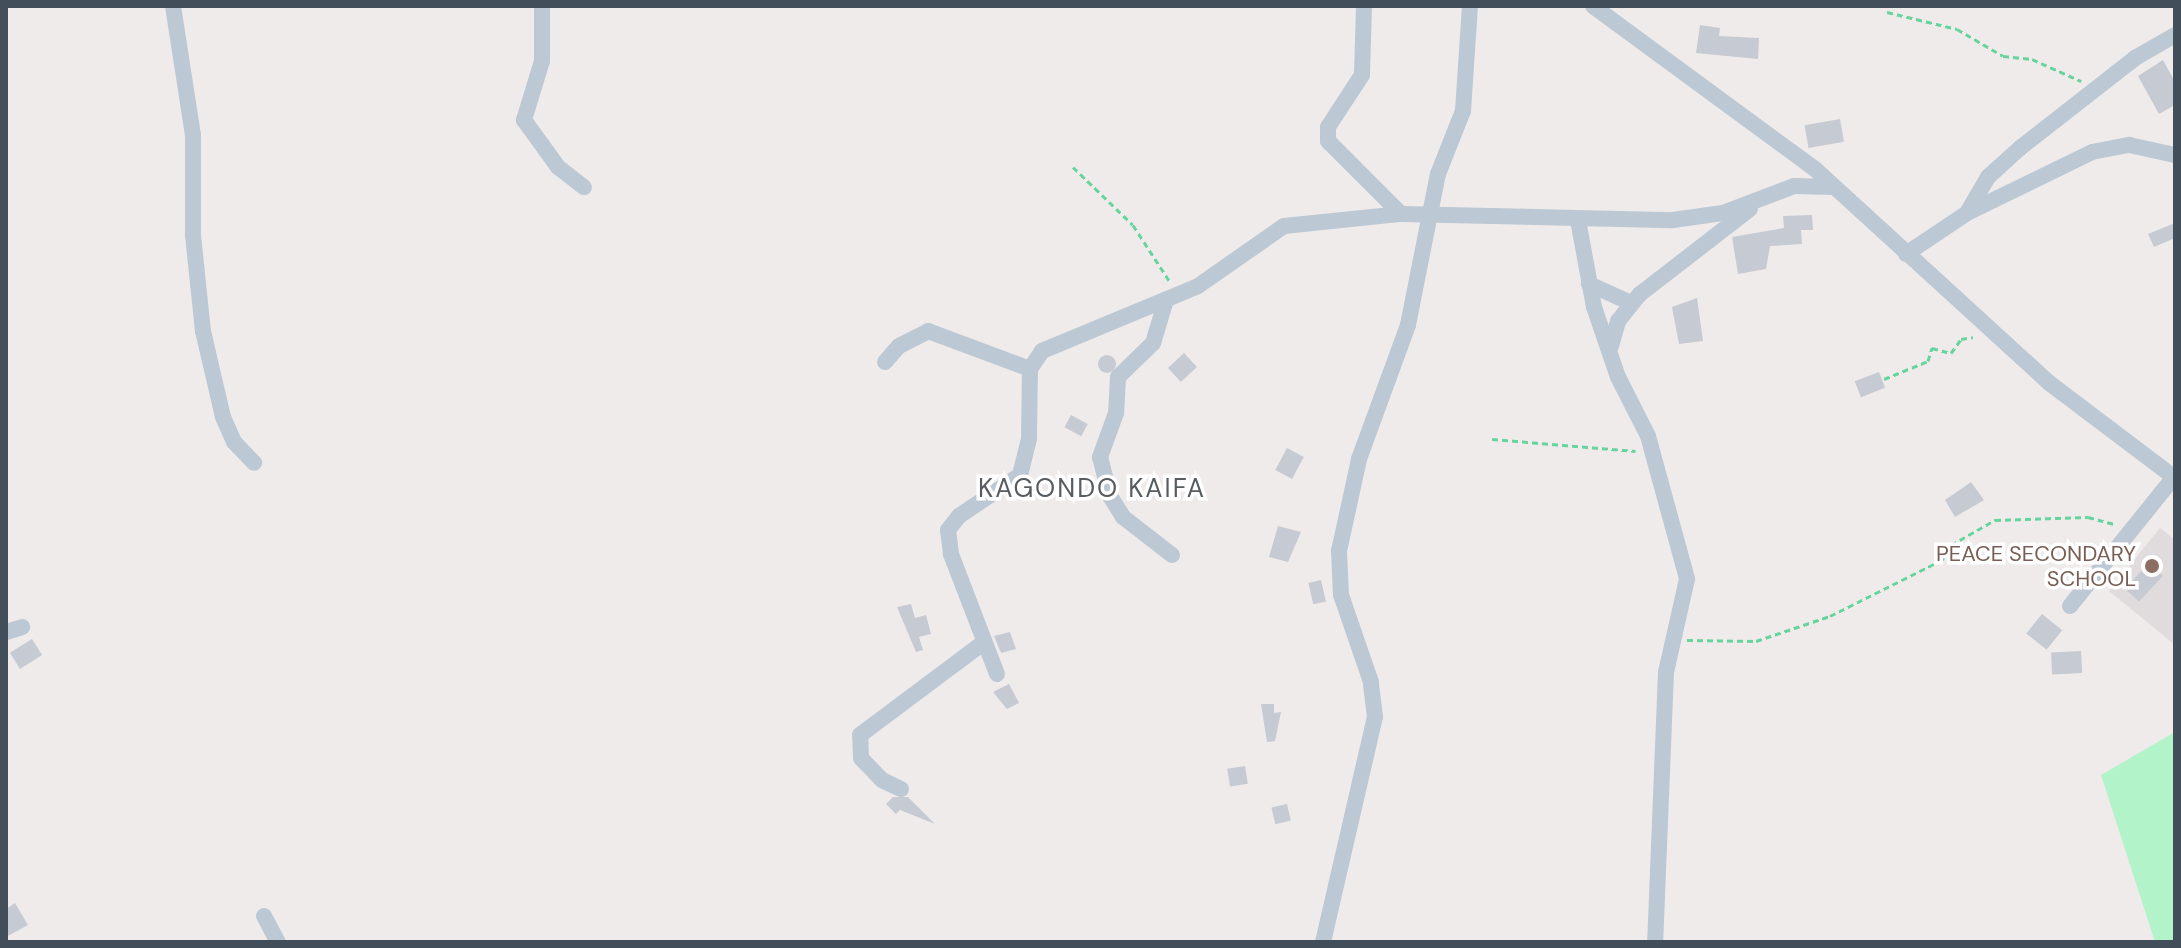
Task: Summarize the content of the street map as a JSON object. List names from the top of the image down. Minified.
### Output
{"districts":["KAGONDO KAIFA"],"places":["PEACE SECONDARY SCHOOL"]}
